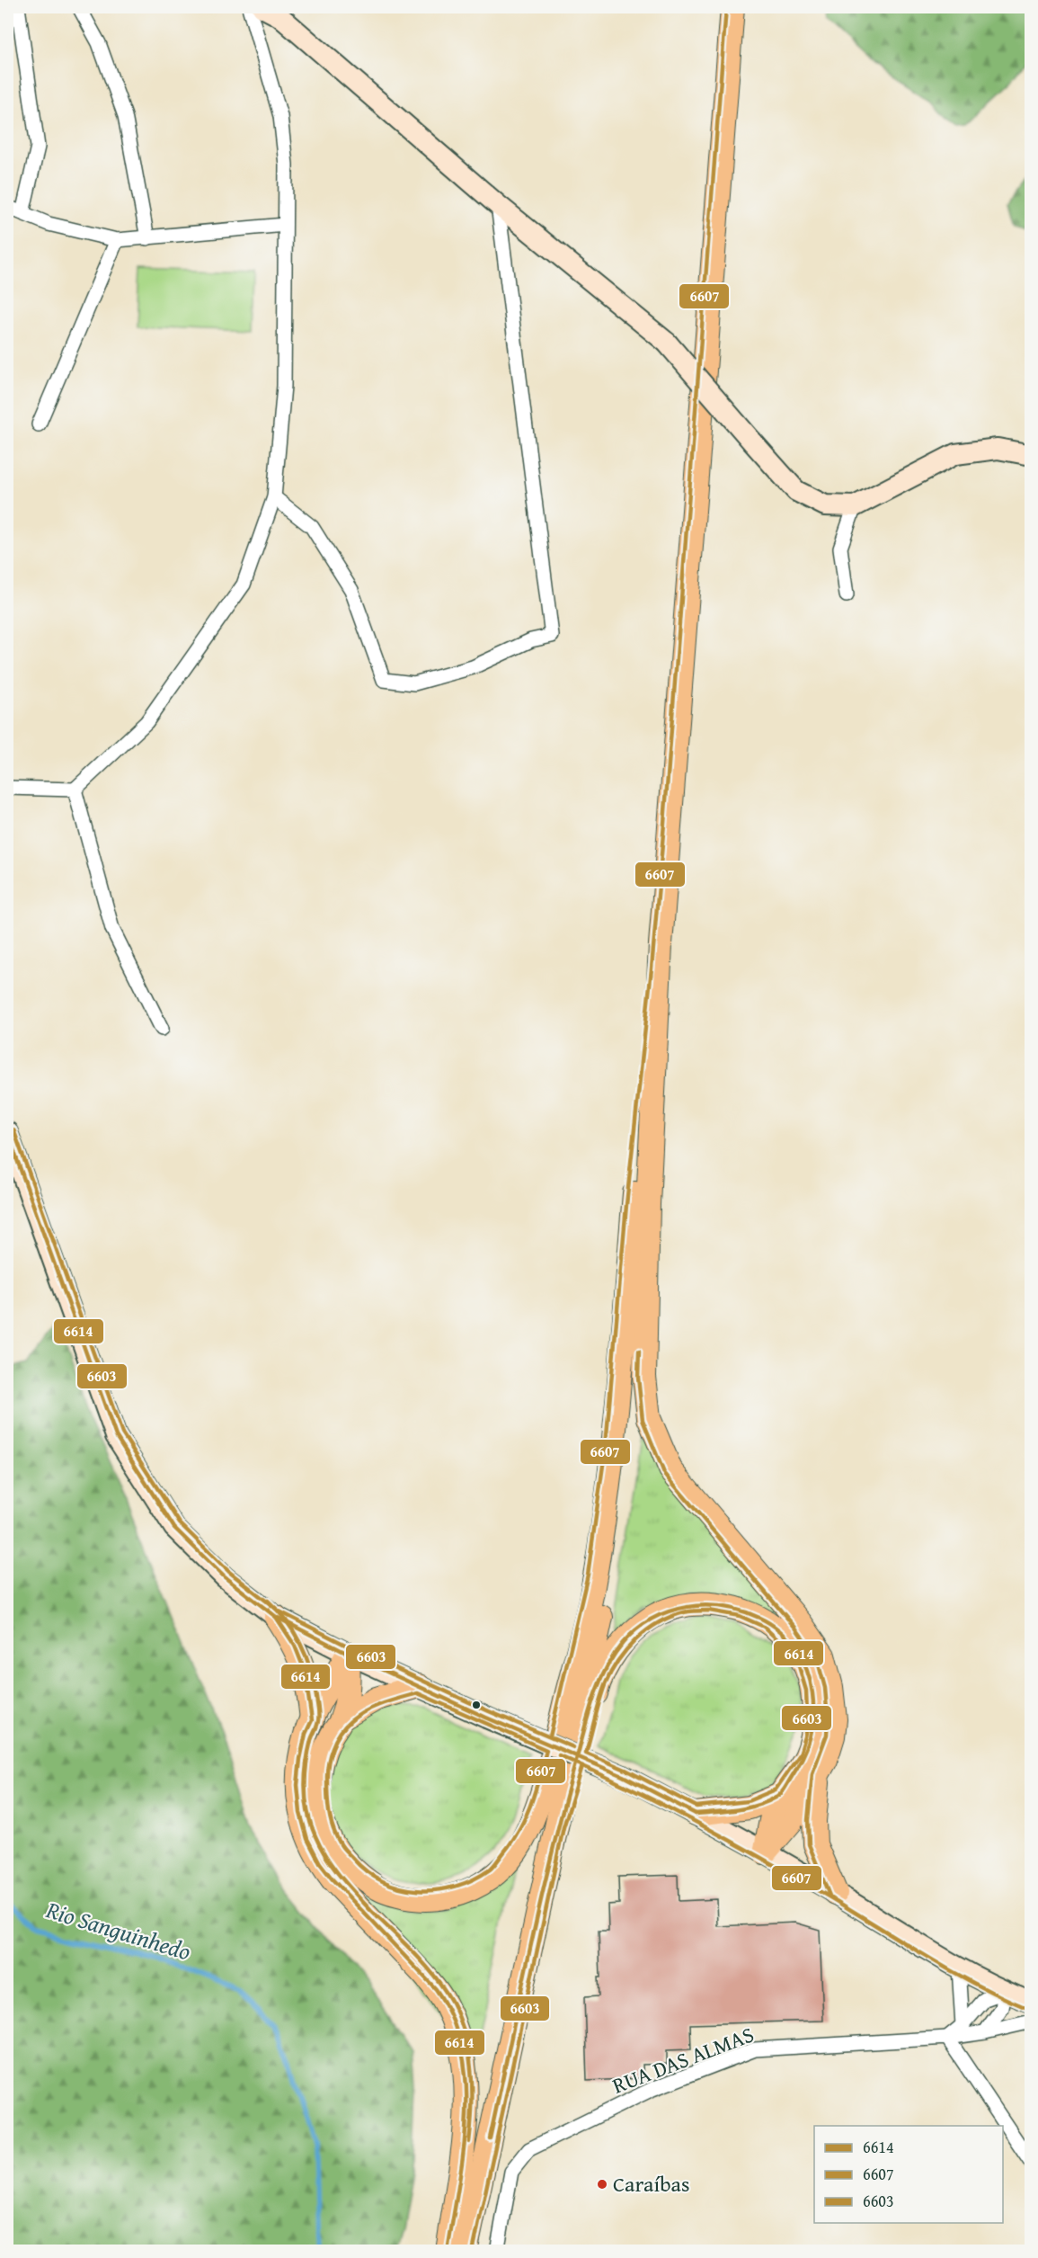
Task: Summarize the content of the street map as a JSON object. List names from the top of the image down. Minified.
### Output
{"streets":{"street":["RUA DAS ALMAS"]},"water":["Rio Sanguinhedo"],"places":["Caraíbas"],"lines":["transit line 6607","transit line 6603","transit line 6614"],"legend":["6614","6607","6603"]}
